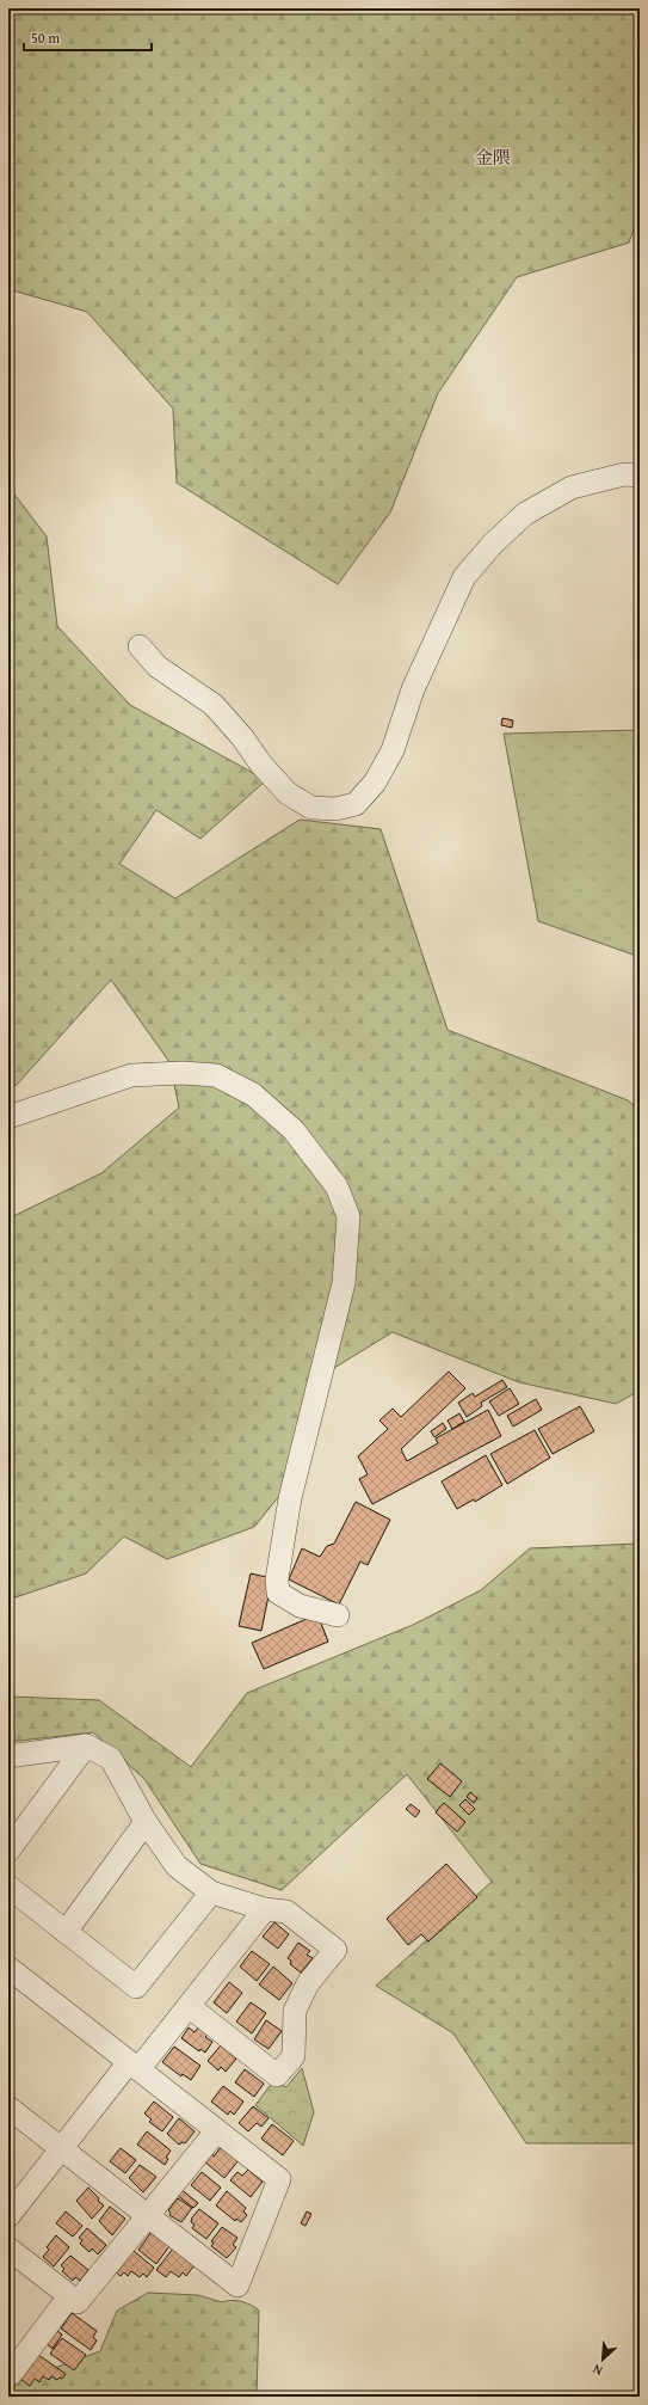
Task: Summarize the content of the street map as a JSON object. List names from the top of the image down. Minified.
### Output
{"districts":["金隈"],"scale_bar":"50 m","north":"bottom left"}
